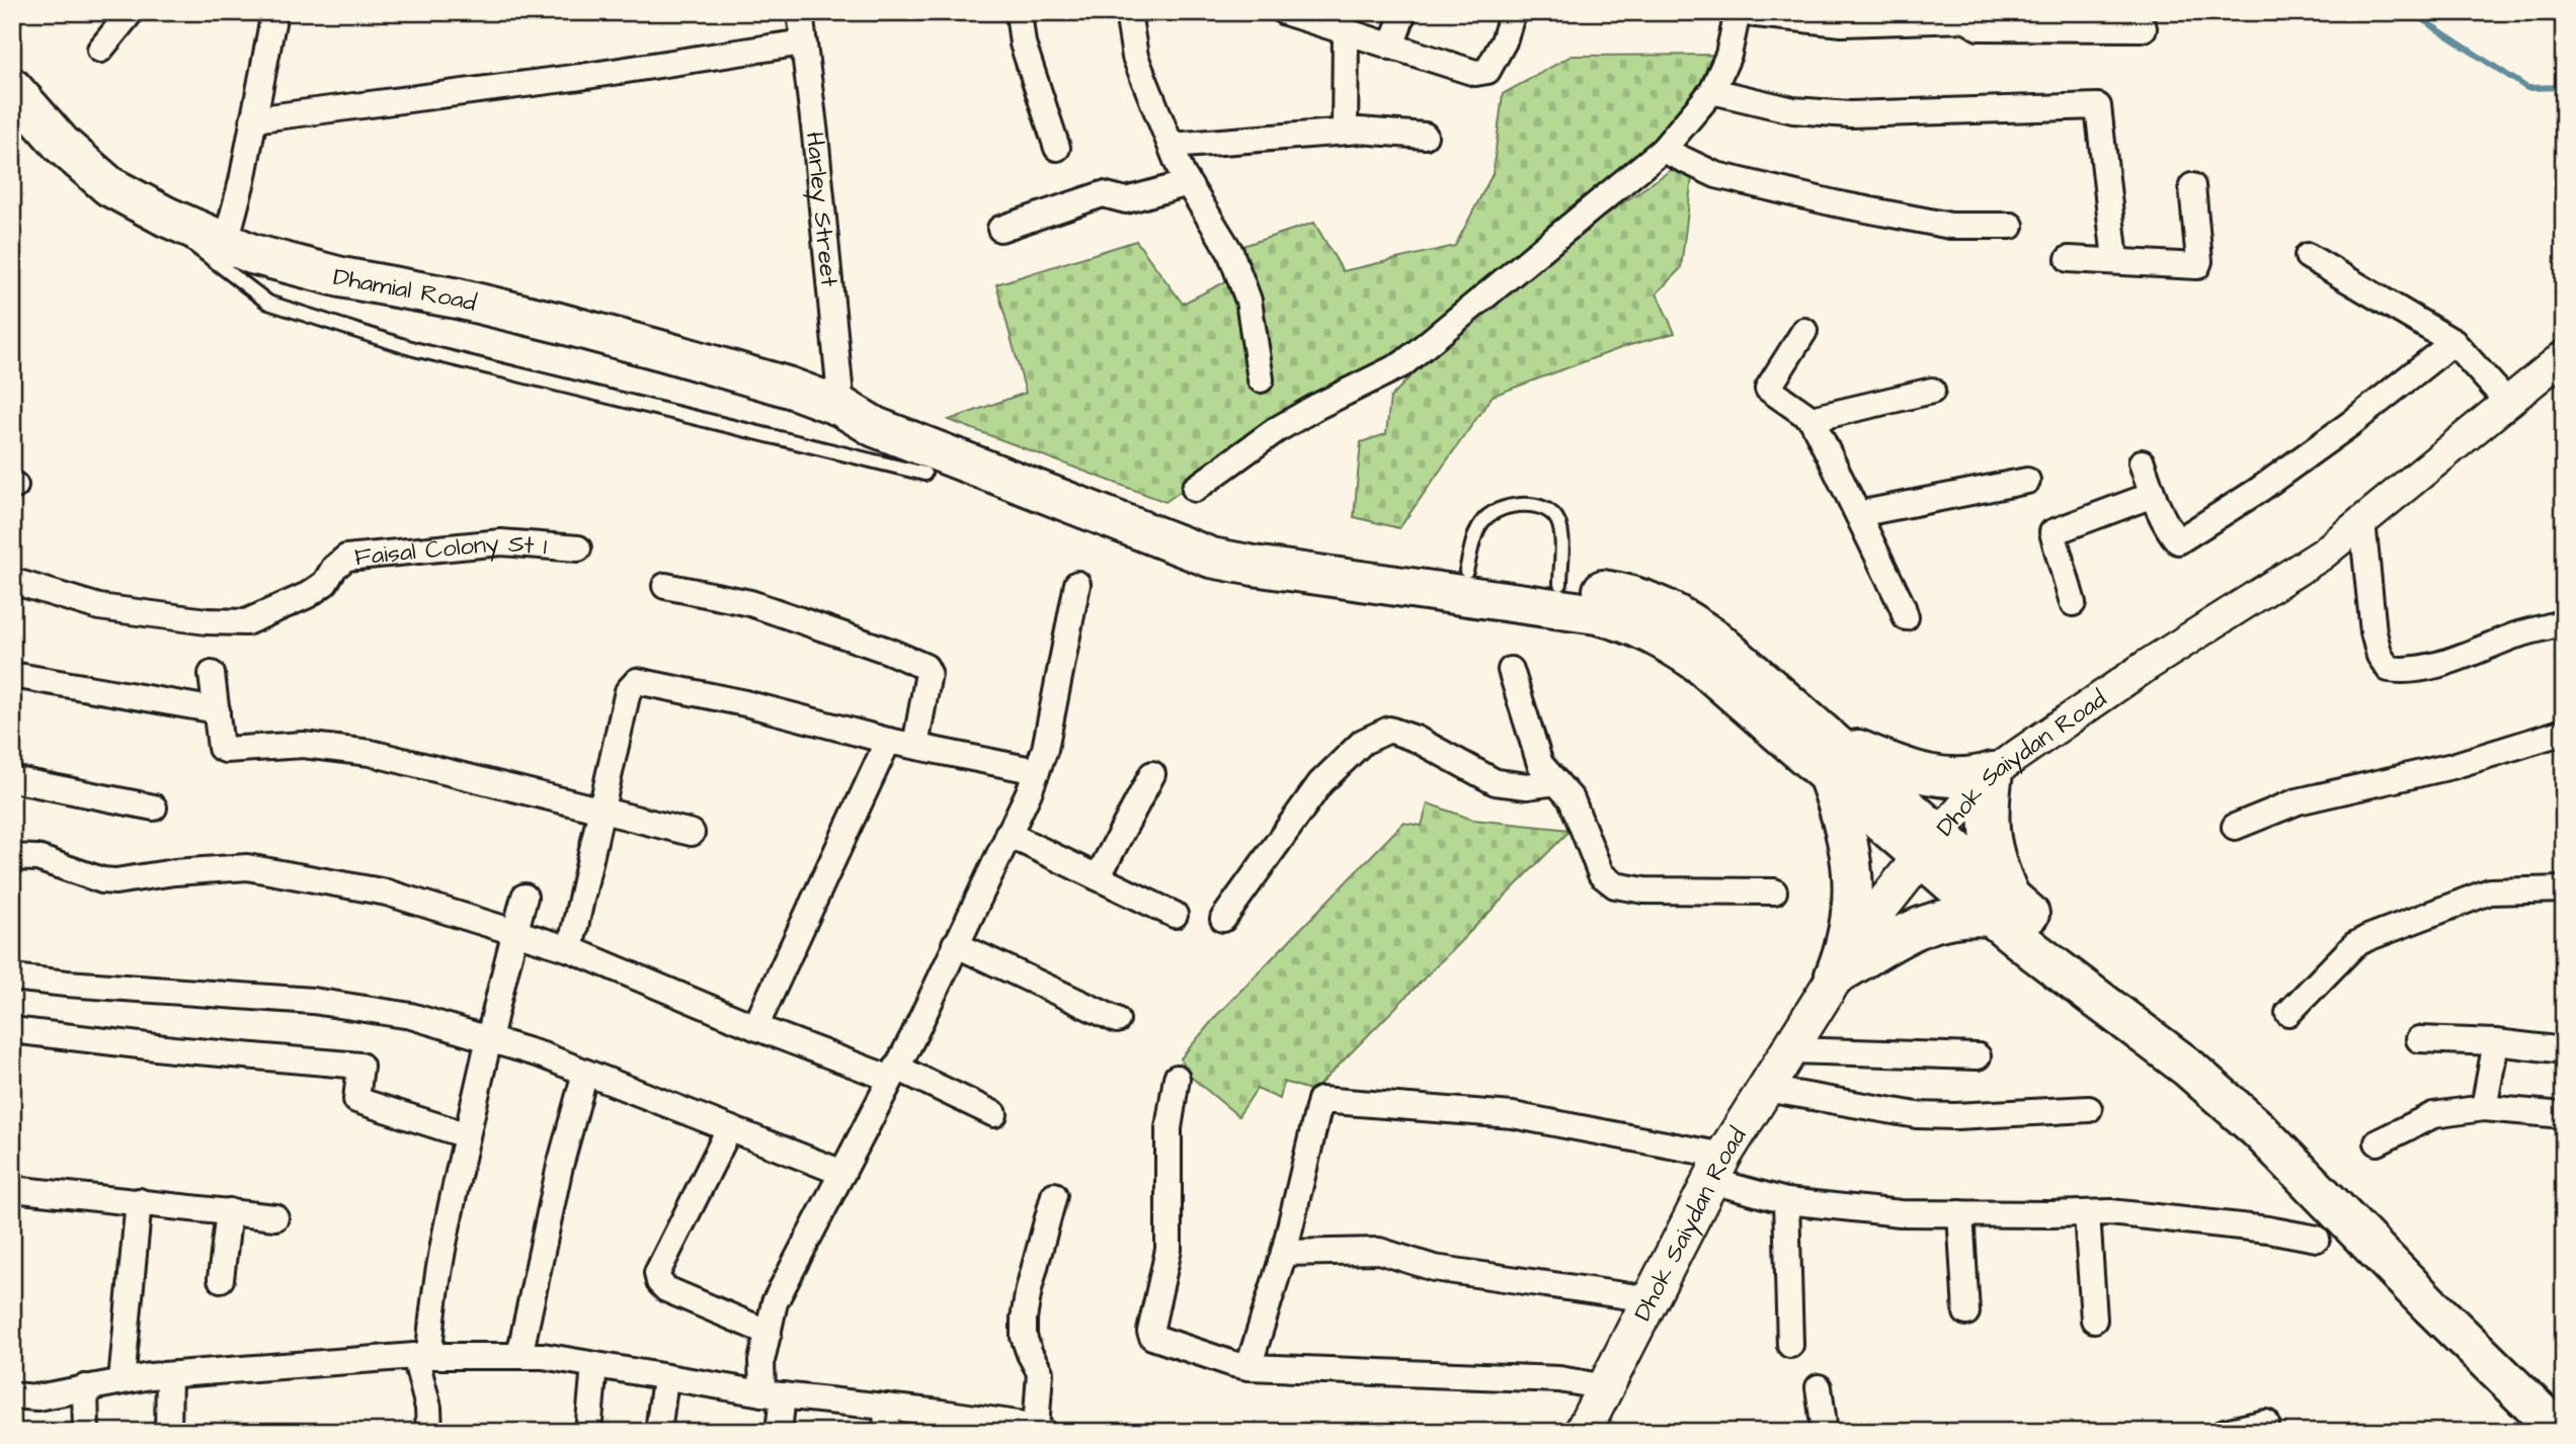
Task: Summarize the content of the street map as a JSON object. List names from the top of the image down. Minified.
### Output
{"streets":{"main road":["Dhamial Road","Dhok Saiydan Road"],"street":["Harley Street","Faisal Colony St 1"]},"crossings":[["Harley Street","Dhamial Road"]]}
